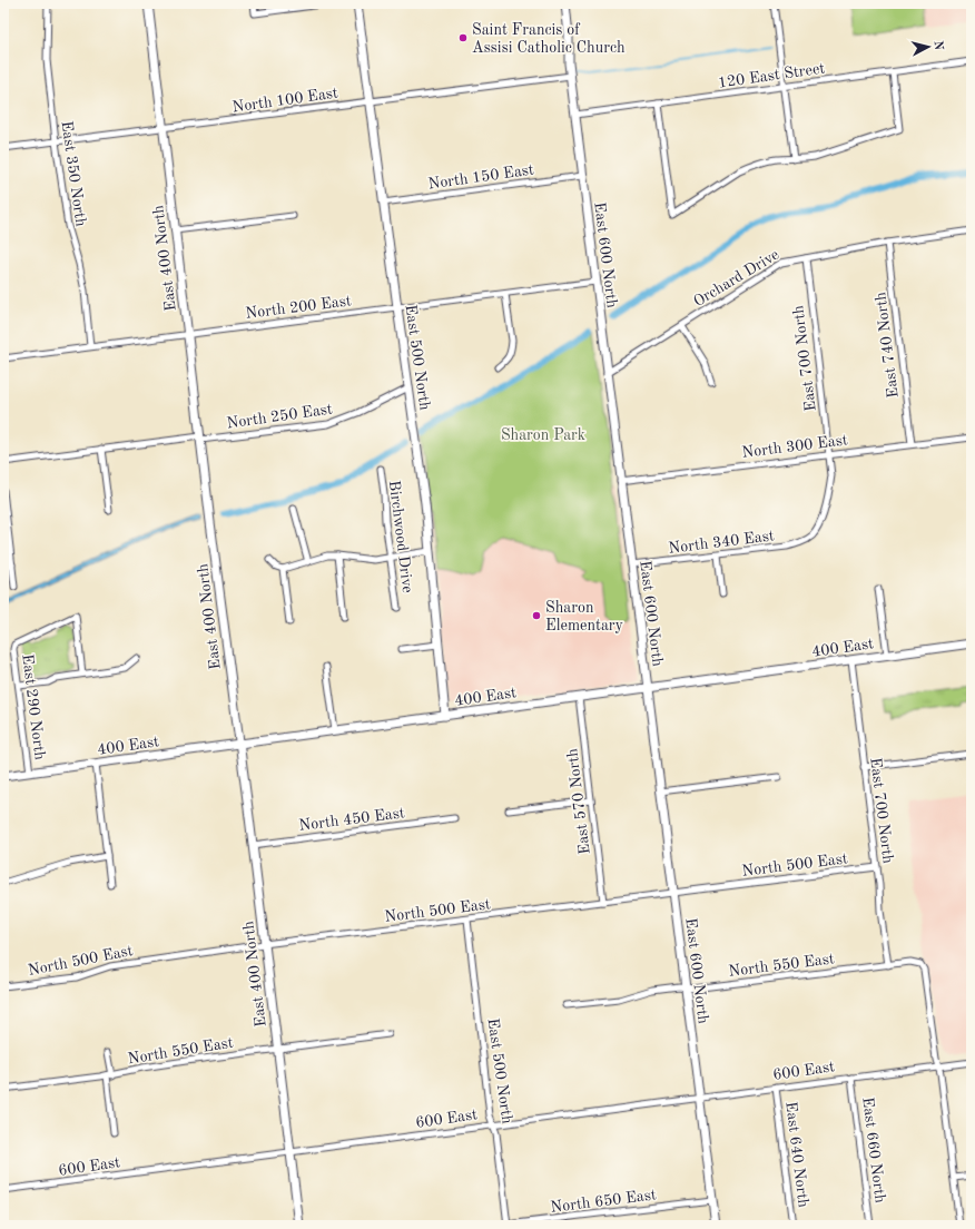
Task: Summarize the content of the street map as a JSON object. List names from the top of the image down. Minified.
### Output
{"streets":{"street":["120 East Street","North 100 East","East 350 North","North 150 East","East 600 North","East 400 North","Orchard Drive","North 200 East","East 740 North","East 500 North","East 700 North","North 250 East","North 300 East","Birchwood Drive","North 340 East","400 East","East 290 North","East 570 North","North 450 East","North 500 East","North 550 East","600 East","East 660 North","East 640 North","North 650 East"]},"crossings":[["120 East Street","East 600 North"],["North 100 East","East 350 North"],["North 100 East","East 600 North"],["North 100 East","East 400 North"],["North 100 East","East 500 North"],["East 350 North","North 200 East"],["North 150 East","East 600 North"],["North 150 East","East 500 North"],["East 600 North","Orchard Drive"],["East 600 North","North 200 East"],["East 600 North","North 300 East"],["East 600 North","North 340 East"],["East 600 North","400 East"],["East 600 North","North 500 East"],["East 600 North","North 550 East"],["East 600 North","600 East"],["East 600 North","North 650 East"],["East 400 North","North 200 East"],["East 400 North","North 250 East"],["East 400 North","400 East"],["East 400 North","North 450 East"],["East 400 North","North 500 East"],["East 400 North","North 550 East"],["East 400 North","600 East"],["Orchard Drive","East 740 North"],["Orchard Drive","East 700 North"],["North 200 East","East 500 North"],["East 740 North","North 300 East"],["East 500 North","North 250 East"],["East 500 North","400 East"],["East 500 North","North 500 East"],["East 500 North","600 East"],["East 500 North","North 650 East"],["East 700 North","North 300 East"],["East 700 North","North 340 East"],["East 700 North","400 East"],["East 700 North","North 500 East"],["East 700 North","North 550 East"],["400 East","East 290 North"],["400 East","East 570 North"],["East 570 North","North 500 East"],["North 550 East","600 East"],["600 East","East 660 North"],["600 East","East 640 North"]],"parks":["Sharon Park"],"places":["Saint Francis of Assisi Catholic Church","Sharon Elementary"],"north":"right"}
